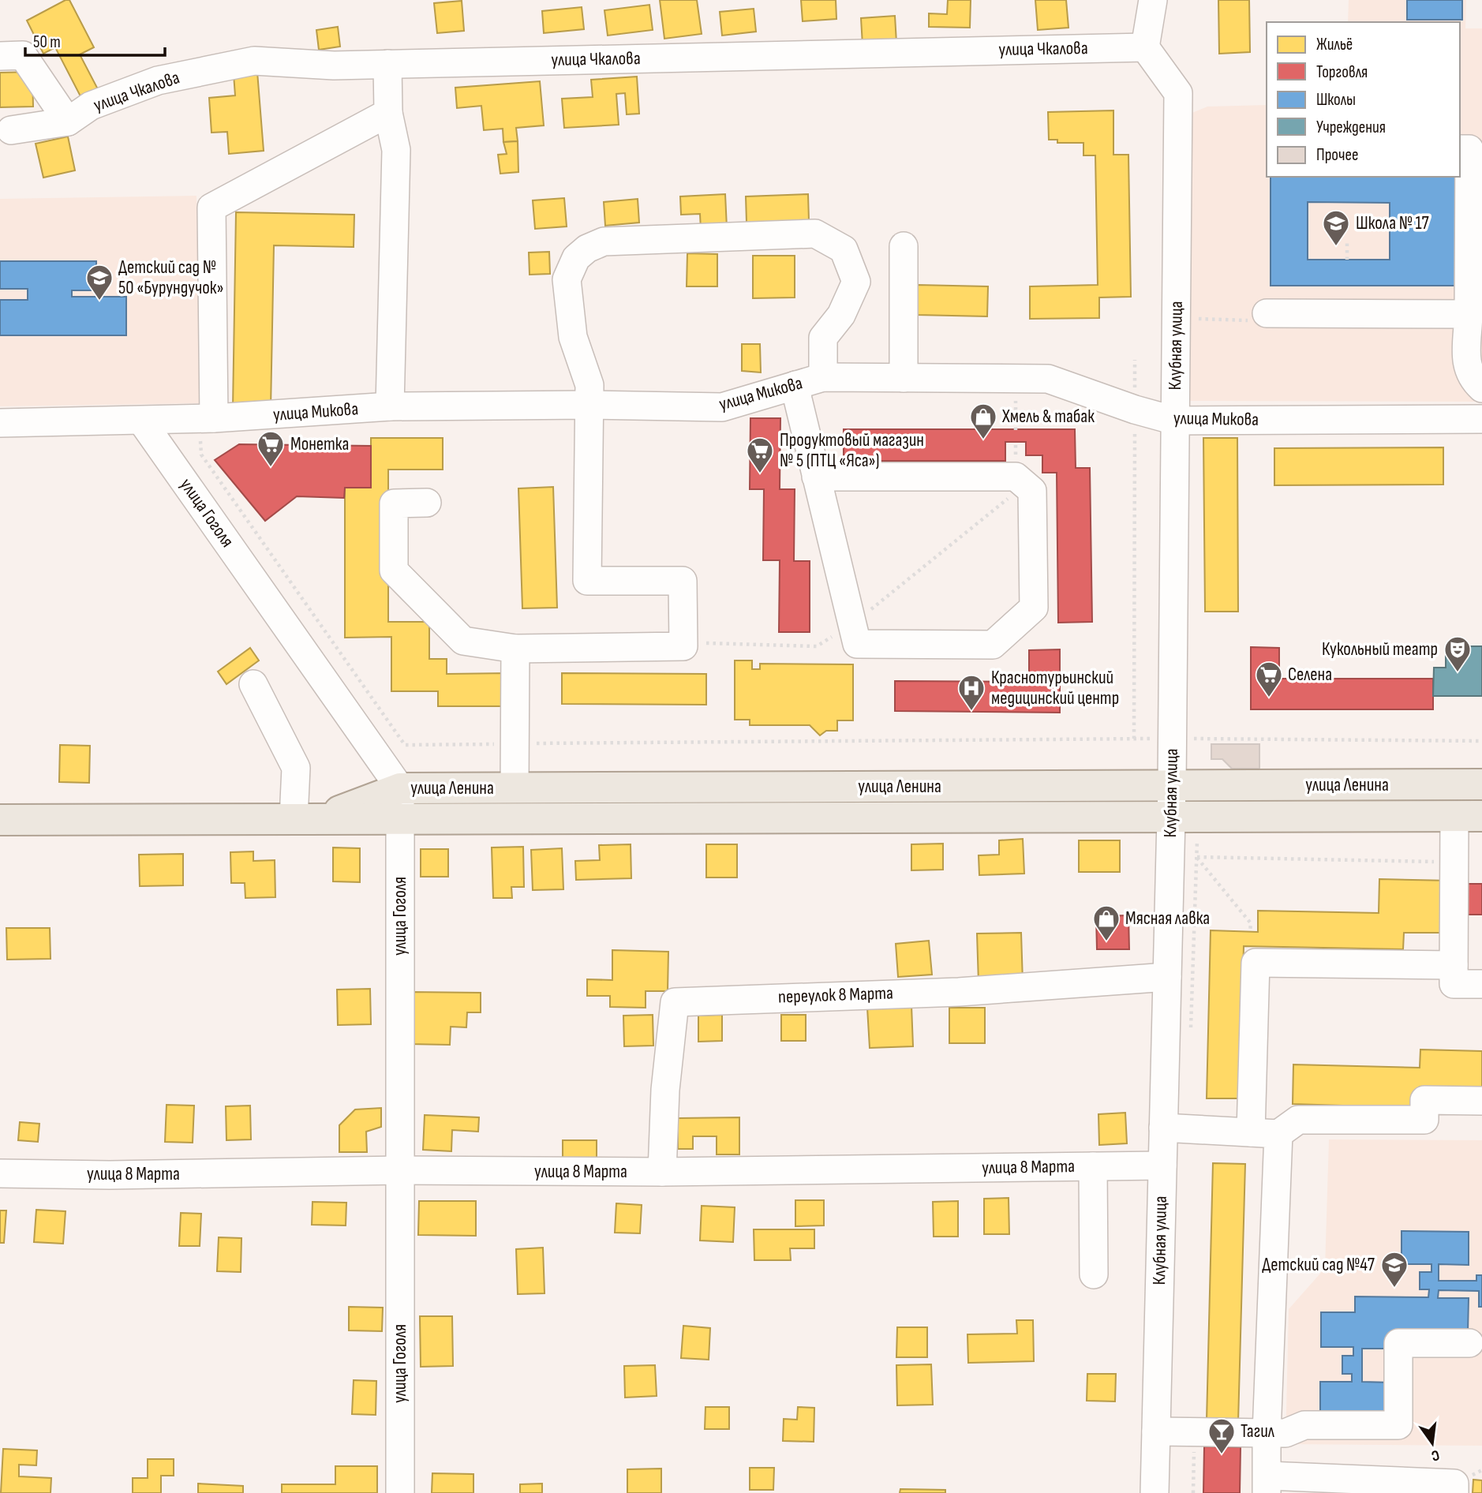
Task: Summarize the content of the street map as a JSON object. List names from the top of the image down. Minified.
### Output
{"streets":{"main road":["улица Ленина"],"street":["улица Чкалова","Клубная улица","улица Микова","улица Гоголя","переулок 8 Марта","улица 8 Марта"]},"crossings":[["улица Чкалова","Клубная улица"],["Клубная улица","улица Микова"],["Клубная улица","улица Ленина"],["Клубная улица","переулок 8 Марта"],["Клубная улица","улица 8 Марта"],["улица Микова","улица Гоголя"],["улица Гоголя","улица Ленина"],["улица Гоголя","улица 8 Марта"],["переулок 8 Марта","улица 8 Марта"]],"places":{"school or university":["Школа № 17","Детский сад № 50 «Бурундучок»","Детский сад №47"],"shop":["Хмель & табак","Мясная лавка"],"supermarket":["Монетка","Продуктовый магазин № 5 (ПТЦ «Яса»)","Селена"],"theatre":["Кукольный театр"],"hospital":["Краснотурьинский медицинский центр"],"bar":["Тагил"]},"legend":["Жильё","Торговля","Школы","Учреждения","Прочее"],"scale_bar":"50 m","north":"bottom"}
